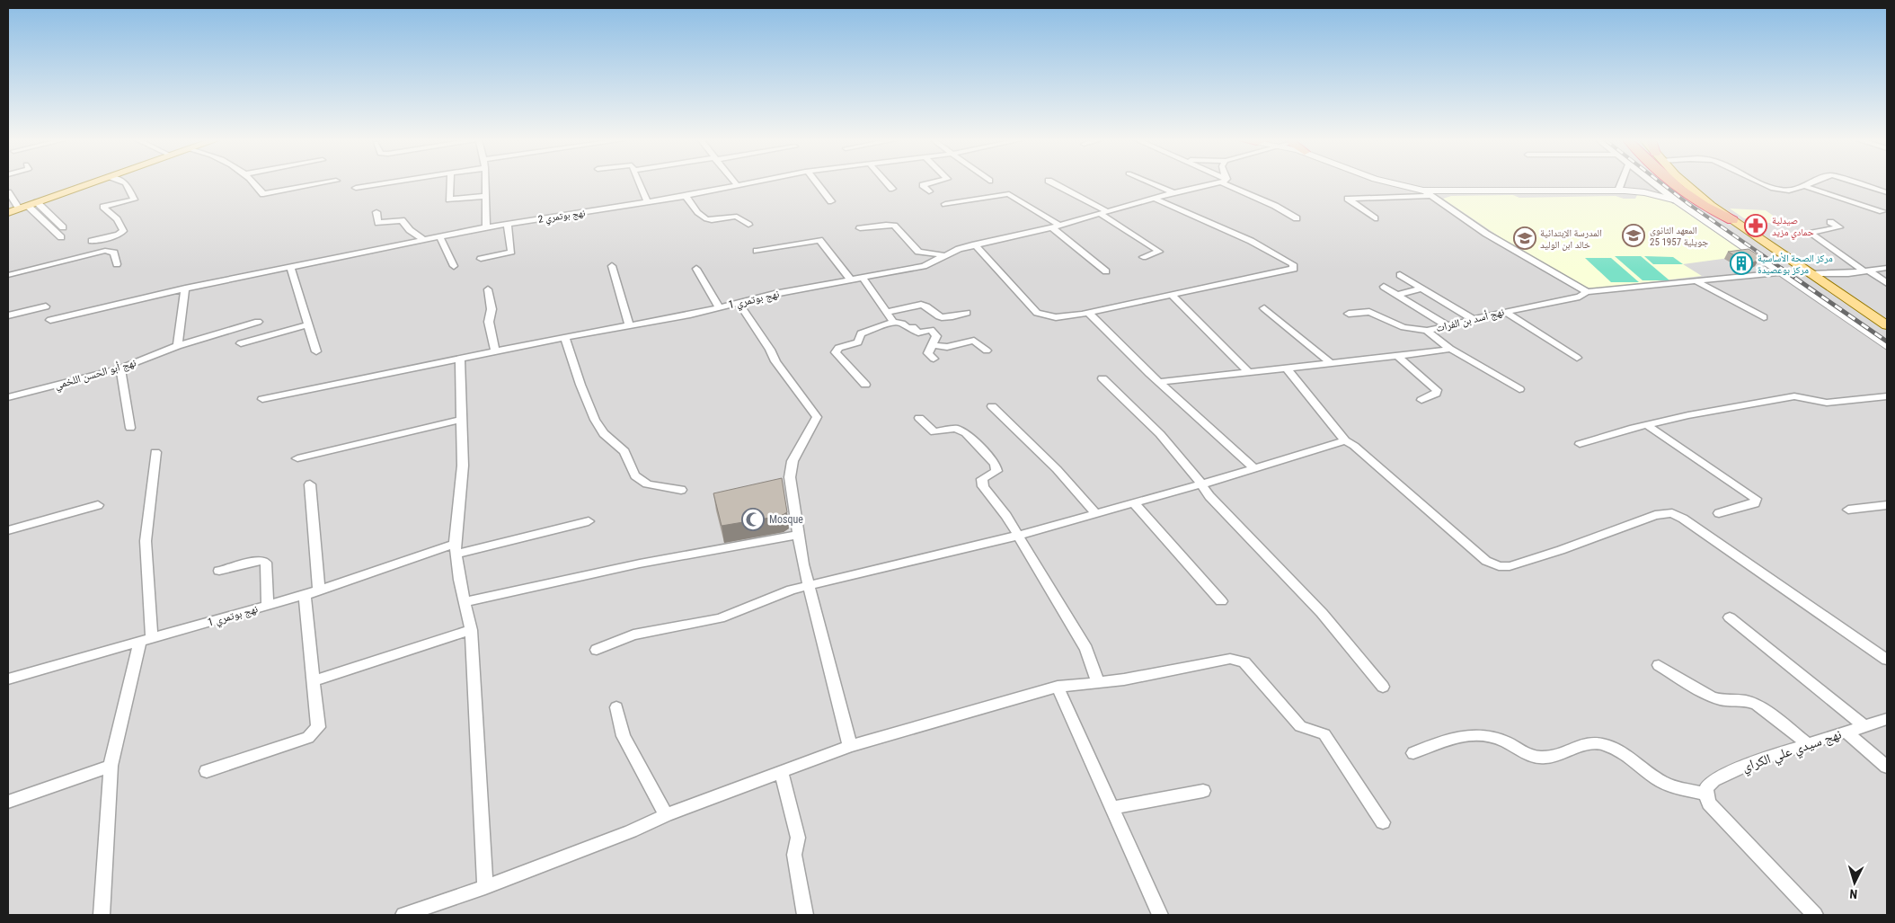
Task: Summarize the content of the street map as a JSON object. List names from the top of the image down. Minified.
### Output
{"streets":{"street":["نهج بوتمري 2","نهج بوتمري 1","نهج أسد بن الفرات","نهج أبو الحسن اللخمي","نهج سيدي علي الكراي"]},"places":{"pharmacy":["صيدلية حمادي مزيد"],"school or university":["المعهد الثانوي 25 جويلية 1957","المدرسة الإبتدائية خالد ابن الوليد"],"building":["مركز الصحة الأساسية مركز بوعصيدة"],"mosque":["Mosque"]},"north":"bottom"}
